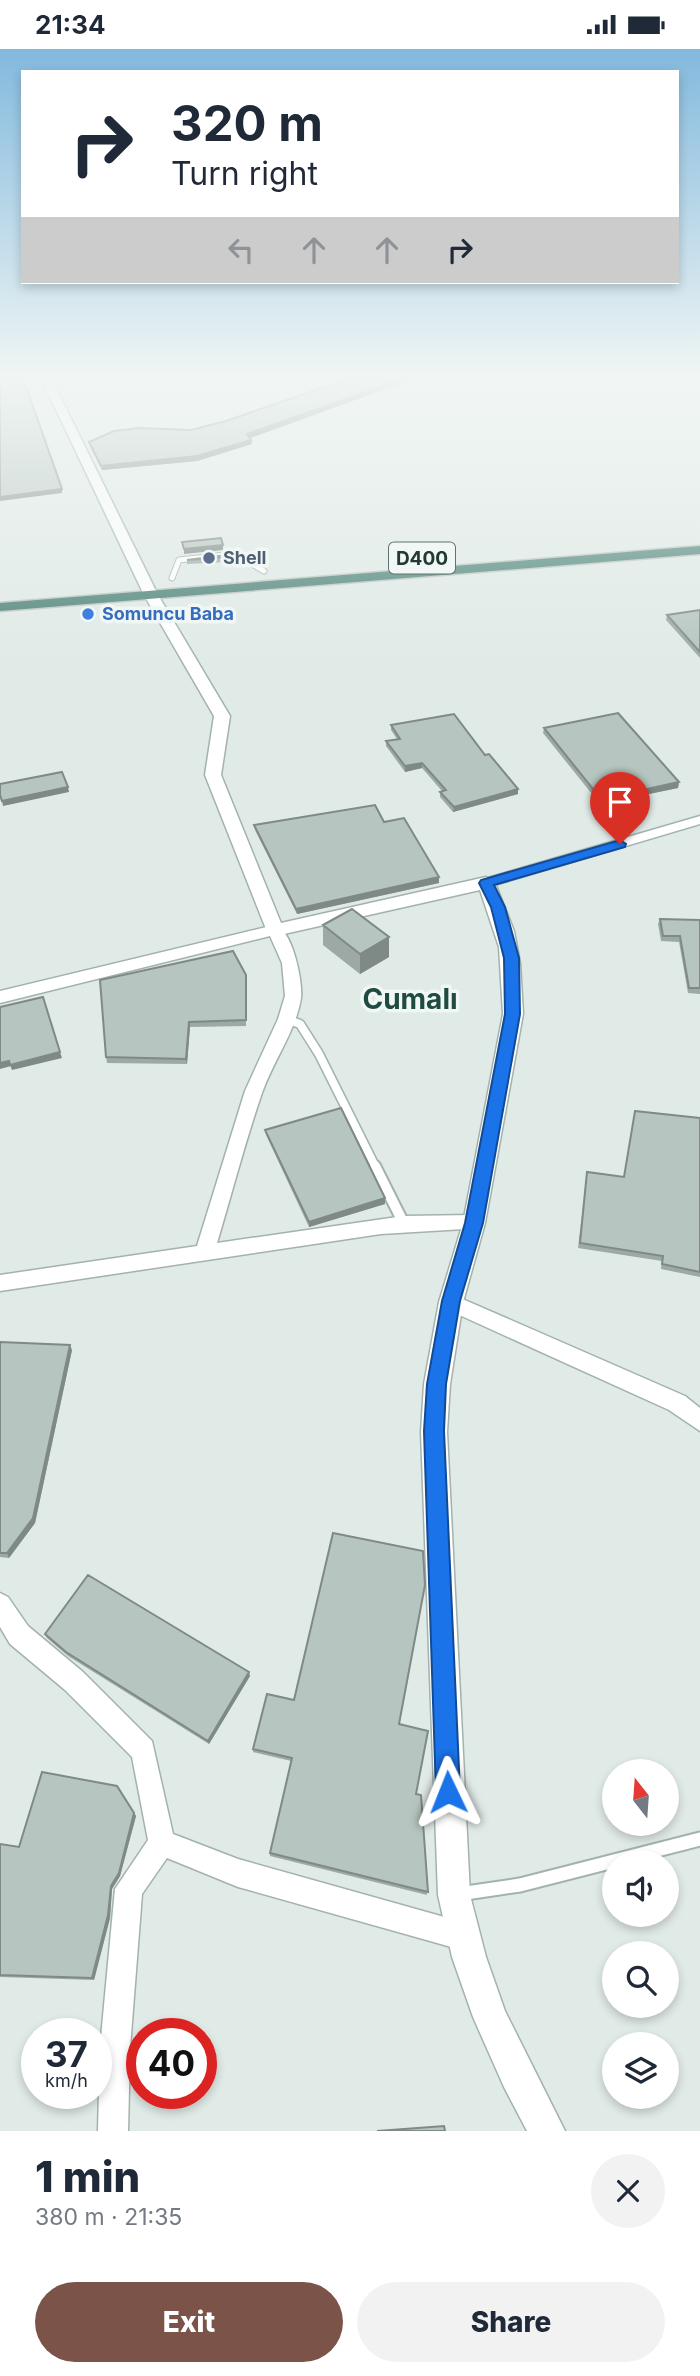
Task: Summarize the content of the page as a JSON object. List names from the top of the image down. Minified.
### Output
{"streets":{"highway":["D400"]},"districts":["Cumalı"],"places":["Shell","Somuncu Baba"],"north":"top","page":{"status":"21:34","turn":["320 m","Turn right"],"speed":"37 km/h","limit":"40","heading":["1 min","380 m · 21:35"],"buttons":["Exit","Share"]}}
